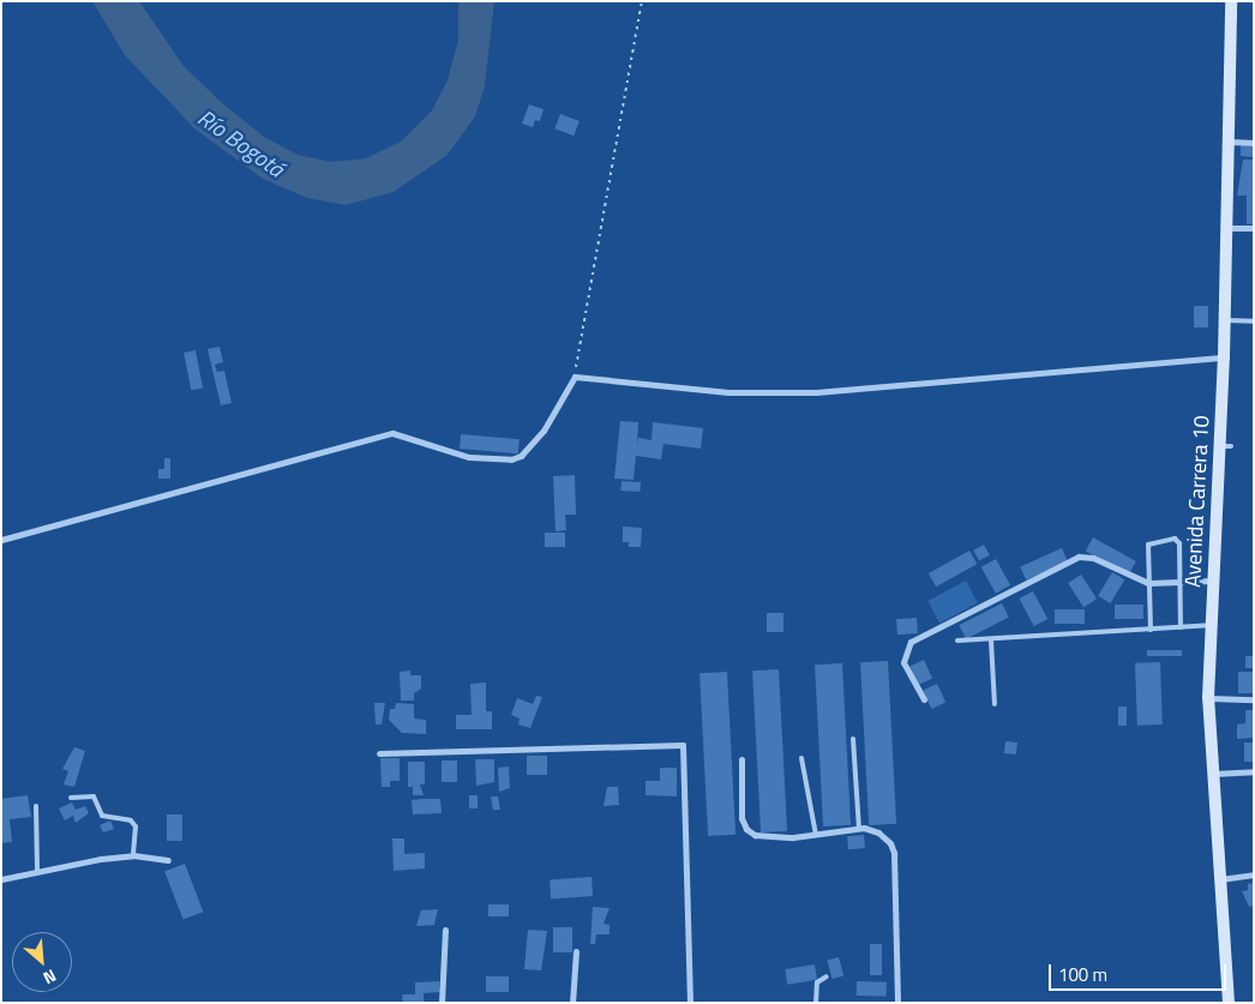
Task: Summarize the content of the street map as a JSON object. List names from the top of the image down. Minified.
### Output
{"streets":{"street":["Avenida Carrera 10"]},"water":["Río Bogotá"],"scale_bar":"100 m","north":"bottom right"}
